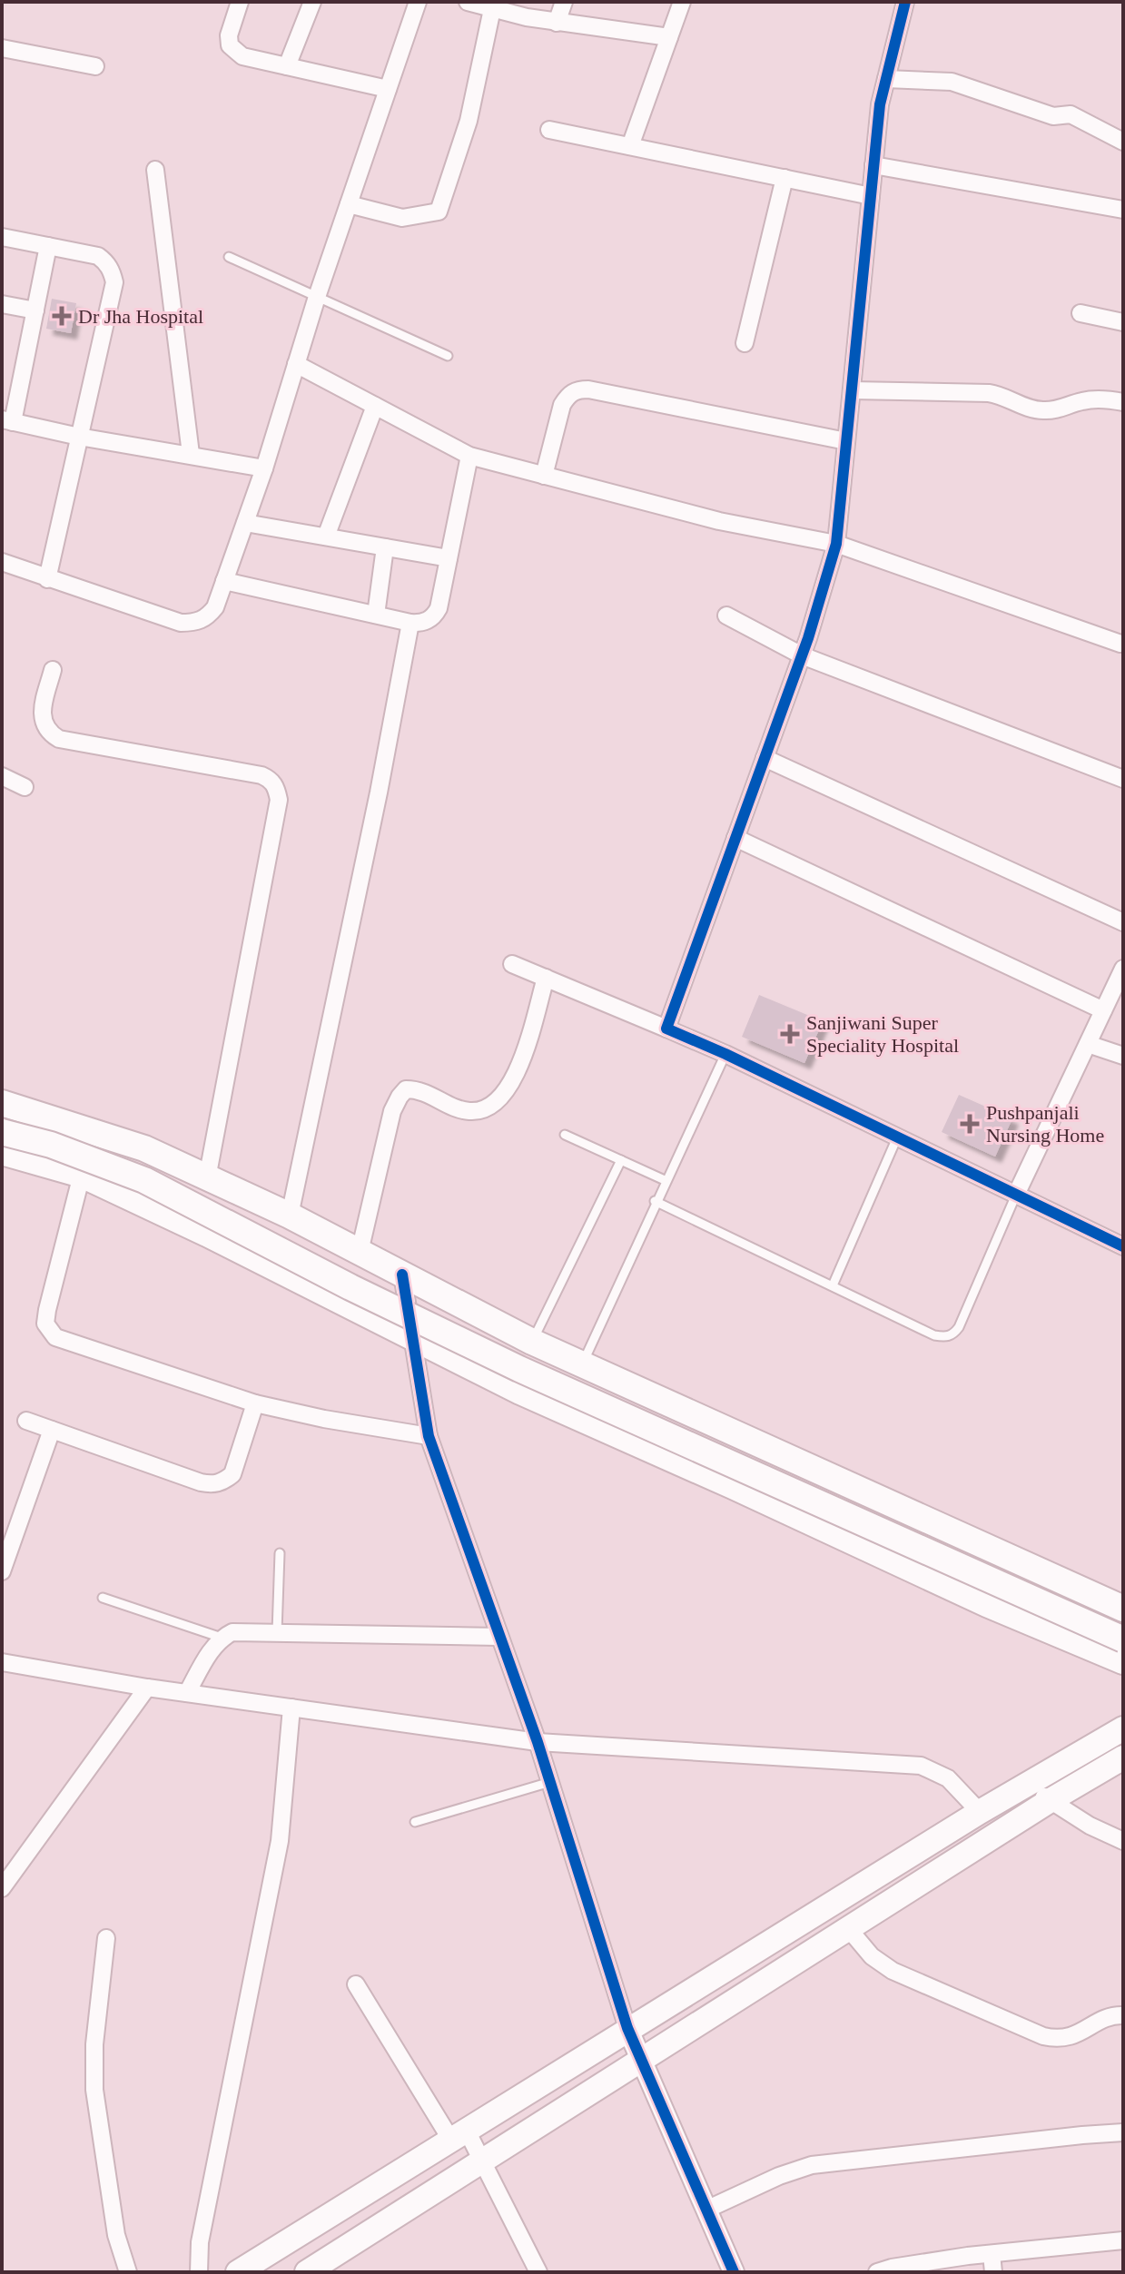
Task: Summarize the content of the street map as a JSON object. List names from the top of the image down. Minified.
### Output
{"places":{"health":["Dr Jha Hospital","Sanjiwani Super Speciality Hospital","Pushpanjali Nursing Home"]}}
